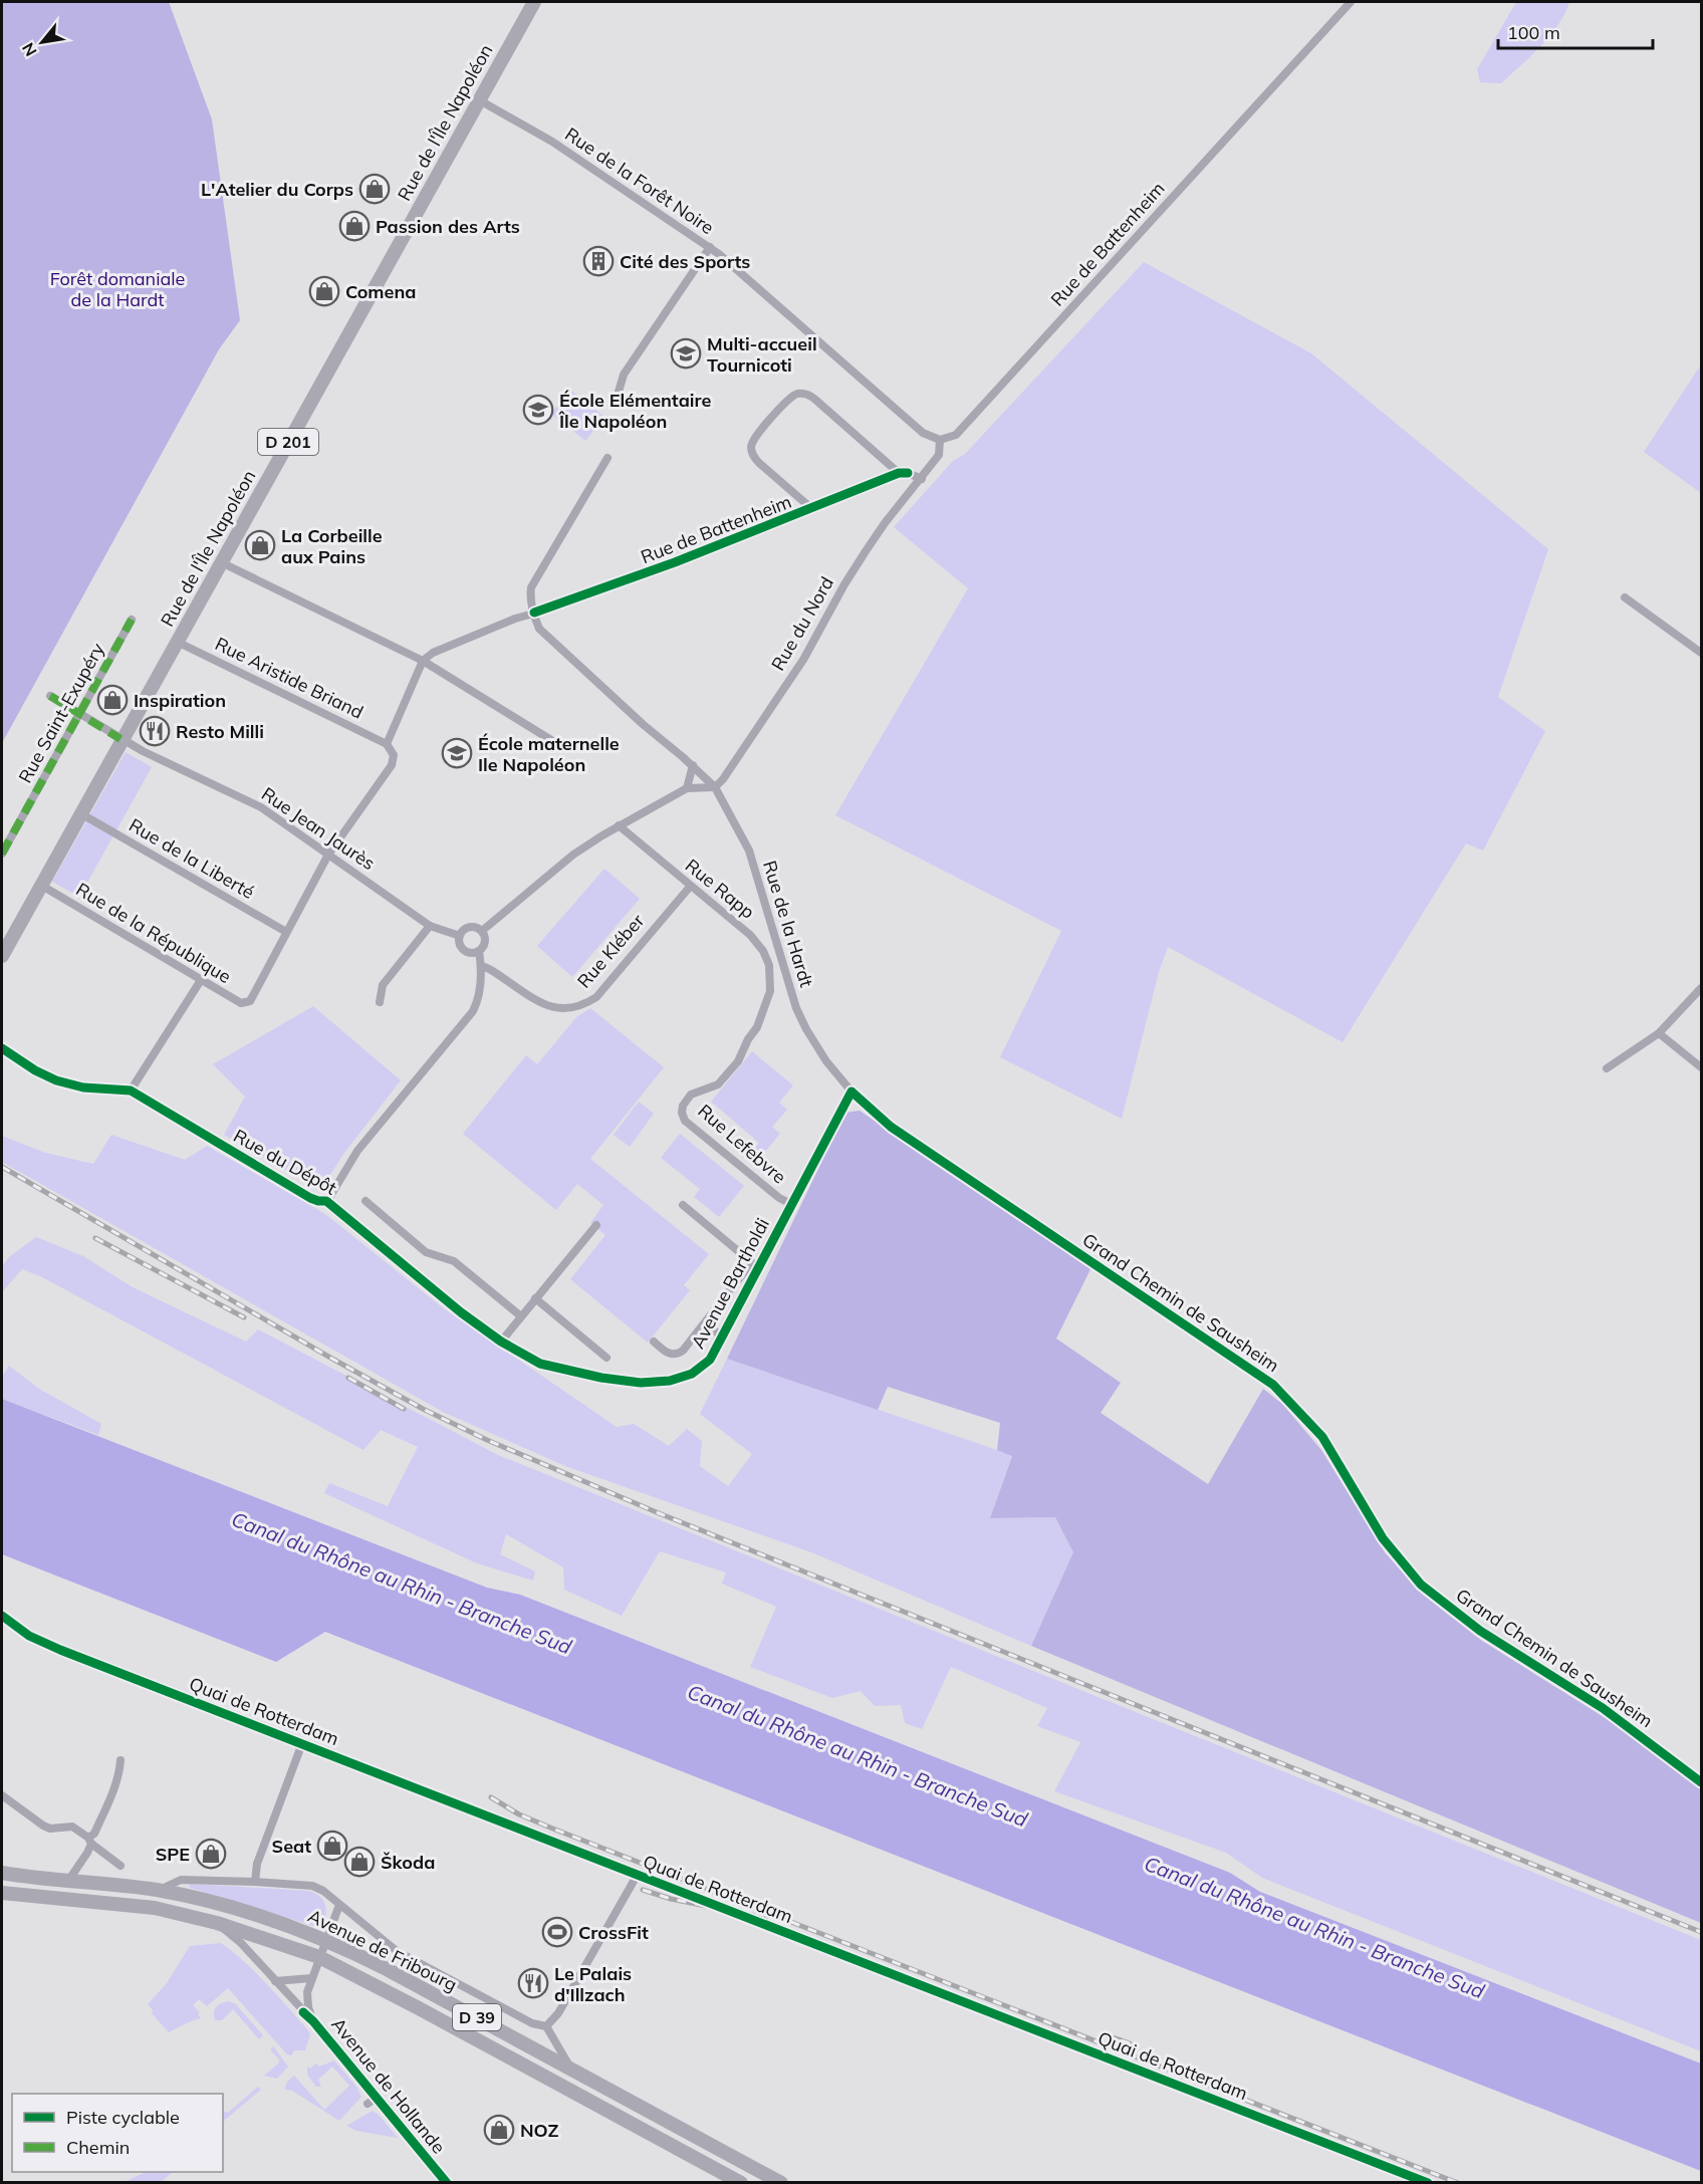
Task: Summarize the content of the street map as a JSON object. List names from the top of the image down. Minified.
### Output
{"streets":{"main road":["Rue de l'Île Napoléon","D 201","Avenue de Fribourg","D 39"],"street":["Rue de la Forêt Noire","Rue de Battenheim","Rue du Nord","Rue Aristide Briand","Rue Saint-Exupéry","Rue Jean Jaurès","Rue de la Liberté","Rue Rapp","Rue de la Hardt","Rue de la République","Rue Kléber","Rue Lefebvre","Rue du Dépôt","Avenue Bartholdi","Grand Chemin de Sausheim","Quai de Rotterdam","Avenue de Hollande"]},"crossings":[["Rue de l'Île Napoléon","Rue de la Forêt Noire"],["Rue de l'Île Napoléon","Rue Aristide Briand"],["Rue de l'Île Napoléon","Rue Jean Jaurès"],["Rue de l'Île Napoléon","Rue de la Liberté"],["Rue de l'Île Napoléon","Rue de la République"],["Rue de la Forêt Noire","Rue de Battenheim"],["Rue de Battenheim","Rue de la Hardt"],["Rue du Nord","Rue de la Hardt"],["Rue Saint-Exupéry","Rue Jean Jaurès"],["Rue de la Liberté","Rue de la République"],["Rue Rapp","Rue Kléber"],["Rue Rapp","Rue Lefebvre"],["Rue de la Hardt","Avenue Bartholdi"],["Rue de la Hardt","Grand Chemin de Sausheim"],["Rue Lefebvre","Avenue Bartholdi"],["Rue du Dépôt","Avenue Bartholdi"],["Avenue Bartholdi","Grand Chemin de Sausheim"],["Avenue de Fribourg","Avenue de Hollande"]],"water":["Canal du Rhône au Rhin - Branche Sud"],"parks":["Forêt domaniale de la Hardt"],"places":{"shop":["L'Atelier du Corps","Passion des Arts","Comena","La Corbeille aux Pains","Inspiration","Seat","SPE","Škoda","NOZ"],"building":["Cité des Sports"],"school or university":["Multi-accueil Tournicoti","École Elémentaire Île Napoléon","École maternelle Ile Napoléon"],"restaurant":["Resto Milli","Le Palais d'Illzach"],"sports":["CrossFit"]},"legend":["Piste cyclable","Chemin"],"scale_bar":"100 m","north":"bottom left"}
